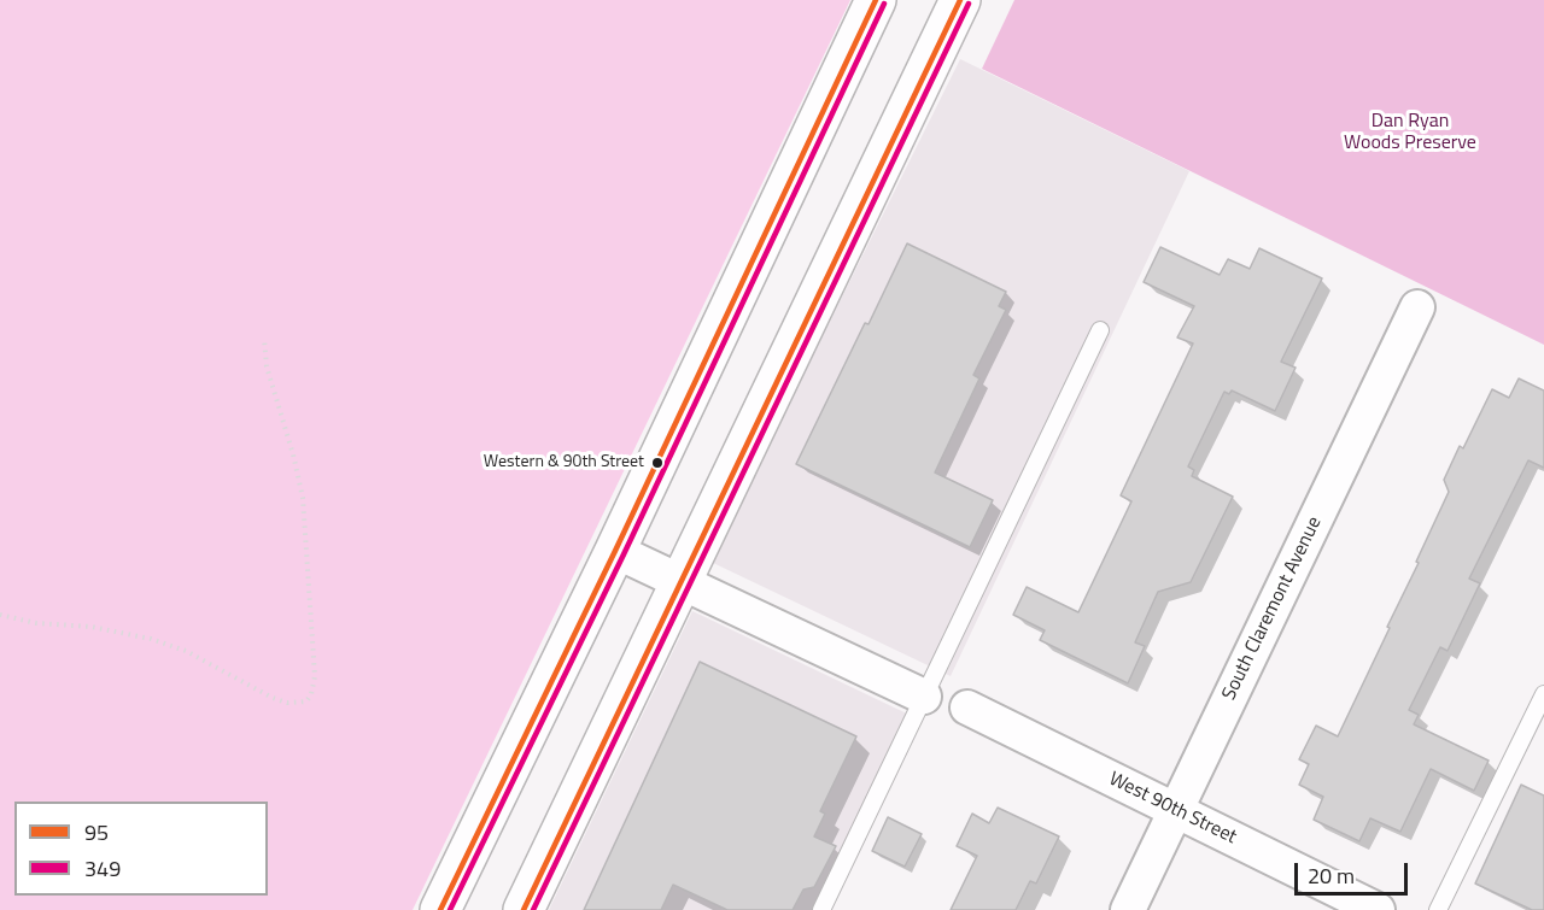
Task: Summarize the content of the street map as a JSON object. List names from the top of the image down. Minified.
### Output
{"streets":{"street":["South Claremont Avenue","West 90th Street"]},"crossings":[["South Claremont Avenue","West 90th Street"]],"parks":["Dan Ryan Woods Preserve"],"places":["Western & 90th Street"],"lines":["transit line 95","transit line 349"],"legend":["95","349"],"scale_bar":"20 m"}
